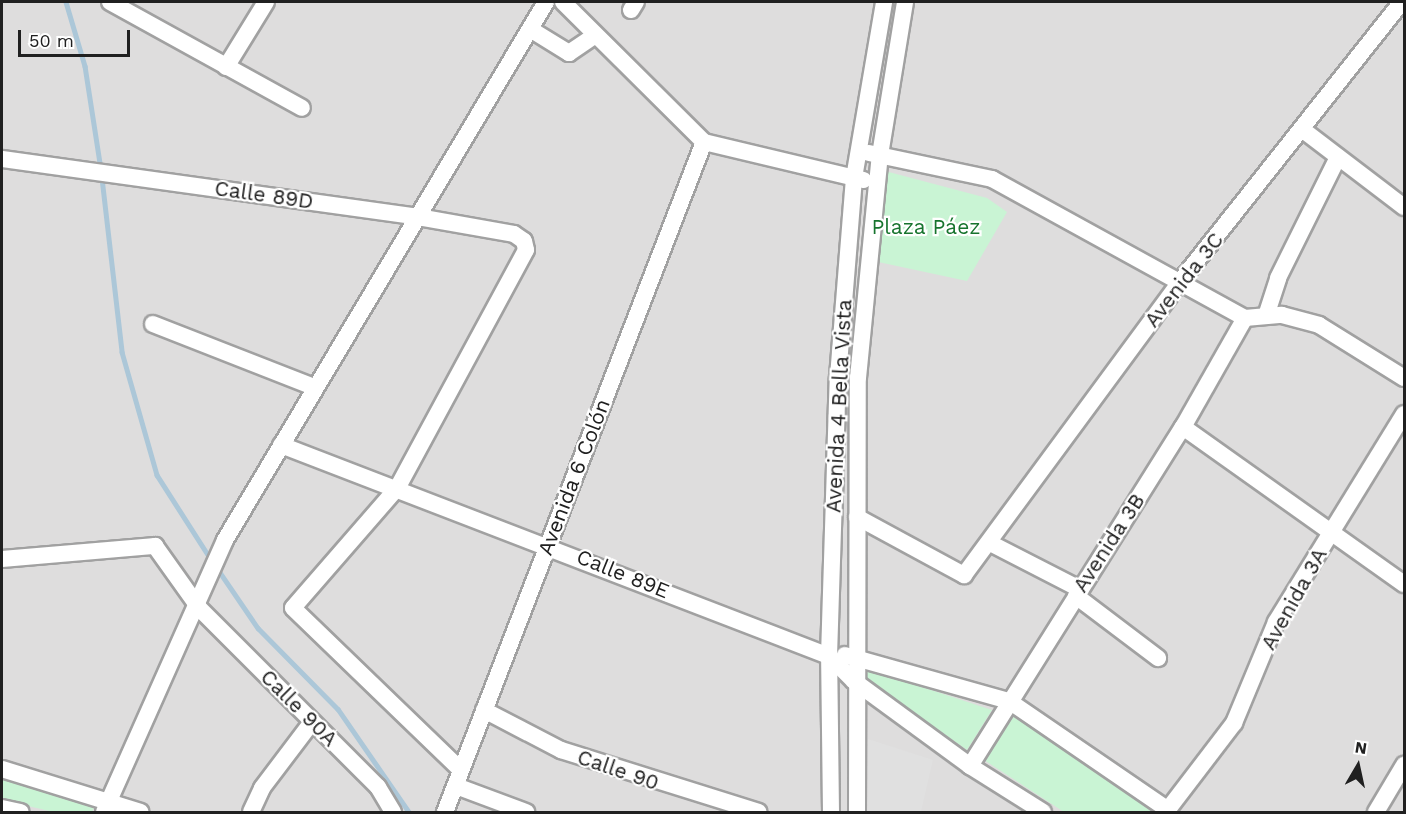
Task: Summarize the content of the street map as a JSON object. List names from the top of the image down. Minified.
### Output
{"streets":{"street":["Calle 89D","Avenida 3C","Avenida 4 Bella Vista","Avenida 6 Colón","Avenida 3B","Calle 89E","Avenida 3A","Calle 90A","Calle 90"]},"crossings":[["Calle 89D","Calle 89E"],["Avenida 3C","Avenida 4 Bella Vista"],["Avenida 4 Bella Vista","Calle 89E"],["Avenida 6 Colón","Calle 89E"],["Avenida 6 Colón","Calle 90"]],"parks":["Plaza Páez"],"scale_bar":"50 m","north":"top"}
